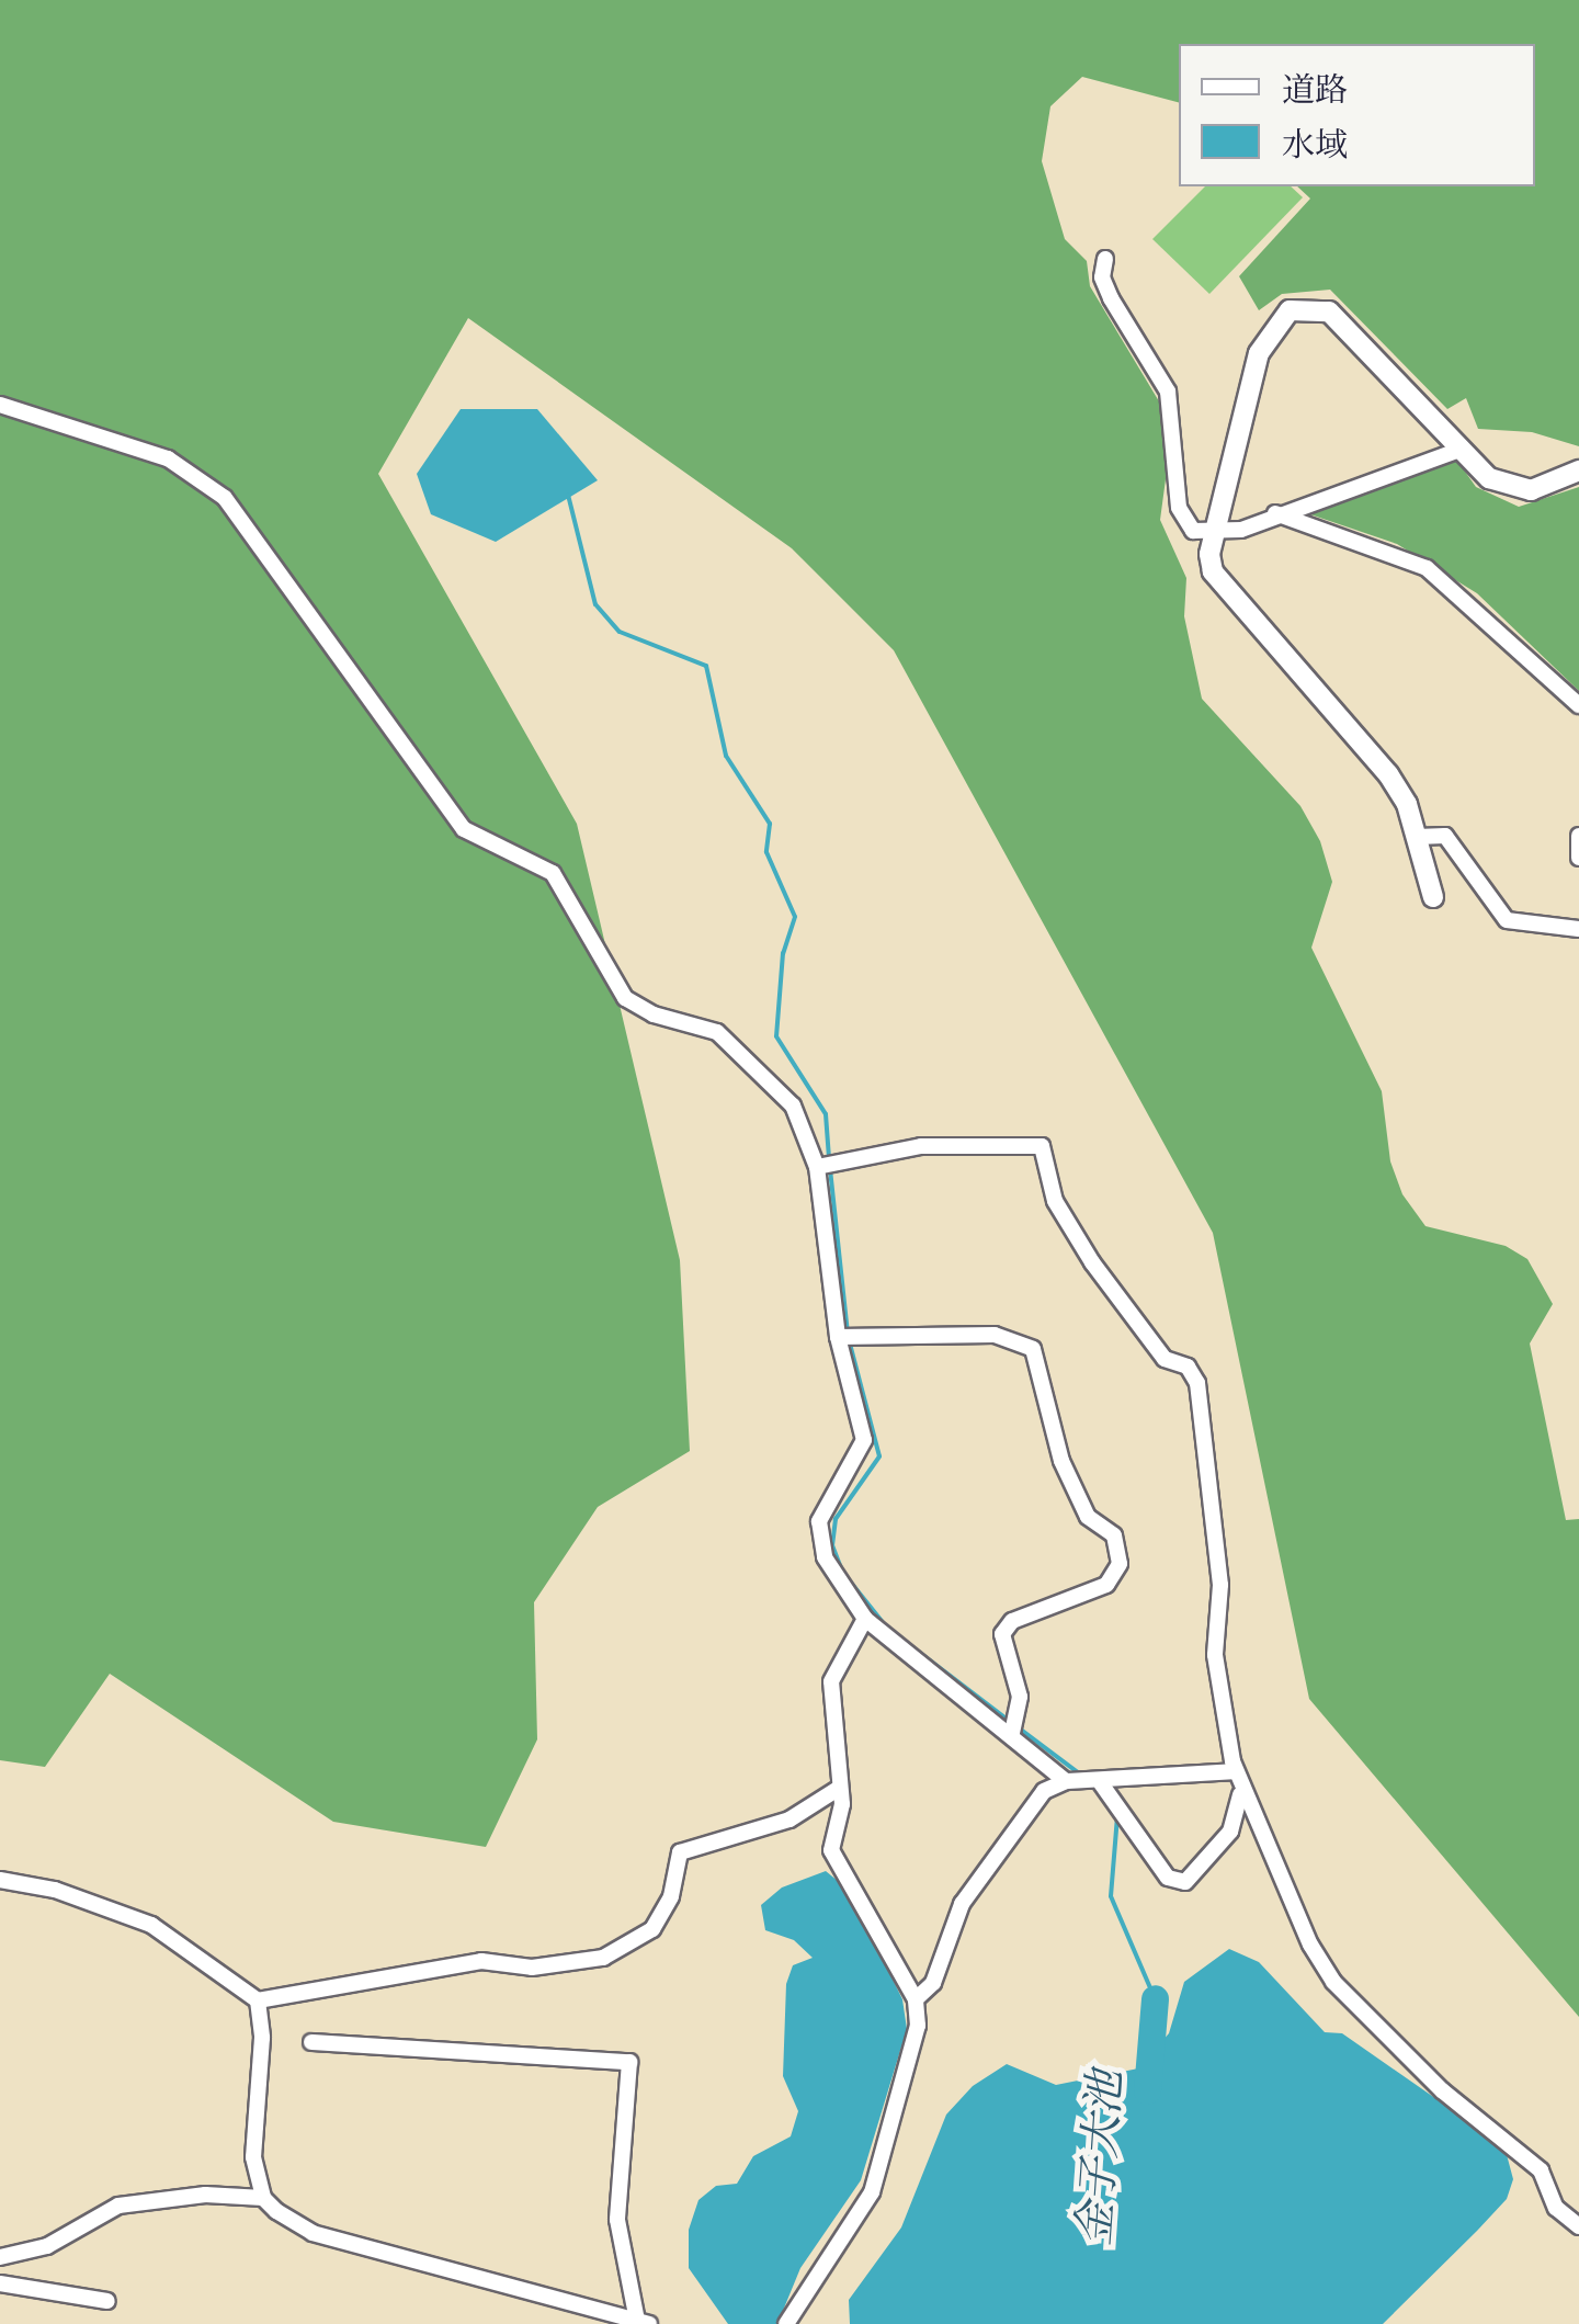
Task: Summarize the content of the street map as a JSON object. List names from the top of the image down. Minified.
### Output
{"water":["金子大池"],"legend":["道路","水域"]}
